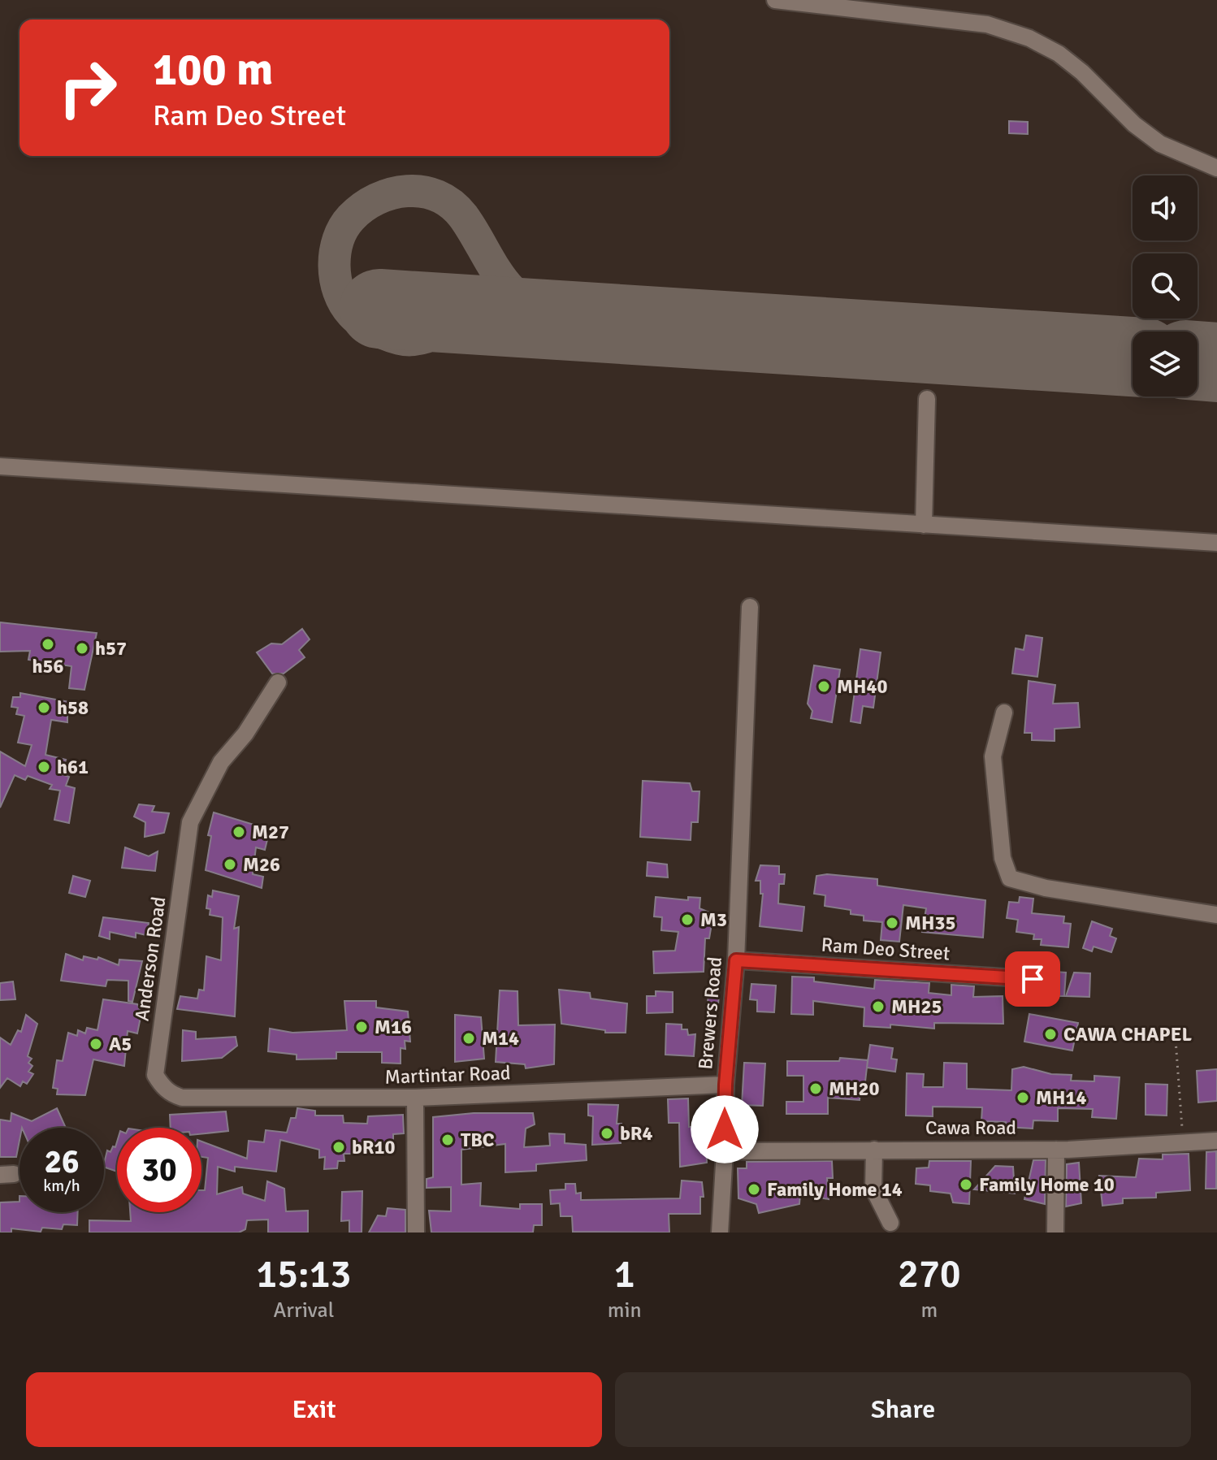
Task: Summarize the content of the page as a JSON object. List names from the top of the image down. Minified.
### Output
{"streets":{"street":["Ram Deo Street","Anderson Road","Brewers Road","Martintar Road","Cawa Road"]},"crossings":[["Ram Deo Street","Brewers Road"],["Anderson Road","Martintar Road"],["Brewers Road","Martintar Road"],["Brewers Road","Cawa Road"]],"places":["h56","h57","MH40","h58","h61","M27","M26","M3","MH35","MH25","M16","CAWA CHAPEL","M14","A5","MH20","MH14","bR4","TBC","bR10","Family Home 10","Family Home 14"],"page":{"turn":["100 m","Ram Deo Street"],"speed":"26 km/h","limit":"30","eta":["15:13","Arrival","1","min","270","m"],"buttons":["Exit","Share"]}}
